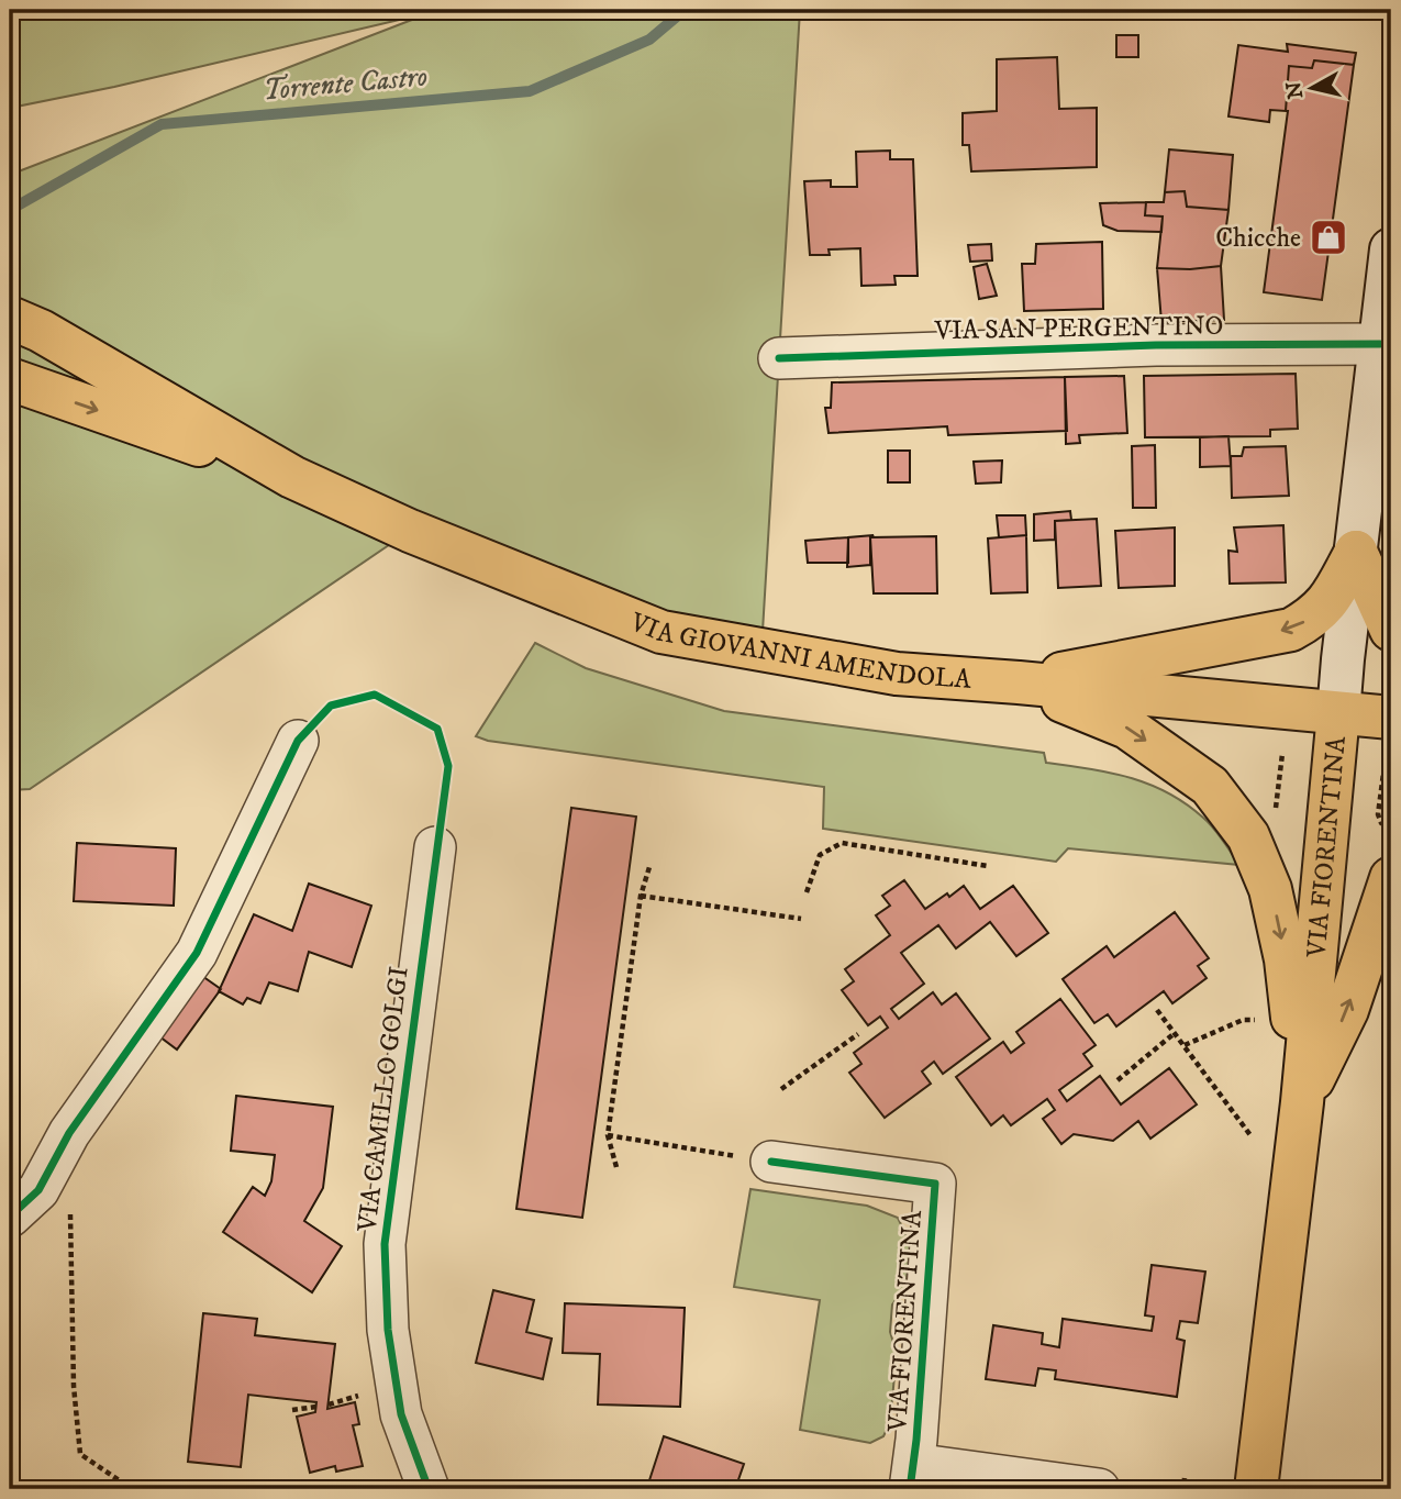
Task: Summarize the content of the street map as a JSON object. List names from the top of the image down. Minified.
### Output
{"streets":{"main road":["VIA GIOVANNI AMENDOLA","VIA FIORENTINA"],"street":["VIA SAN PERGENTINO","VIA CAMILLO GOLGI"]},"crossings":[["VIA SAN PERGENTINO","VIA FIORENTINA"],["VIA GIOVANNI AMENDOLA","VIA FIORENTINA"]],"water":["Torrente Castro"],"places":{"shop":["Chicche"]},"north":"left"}
